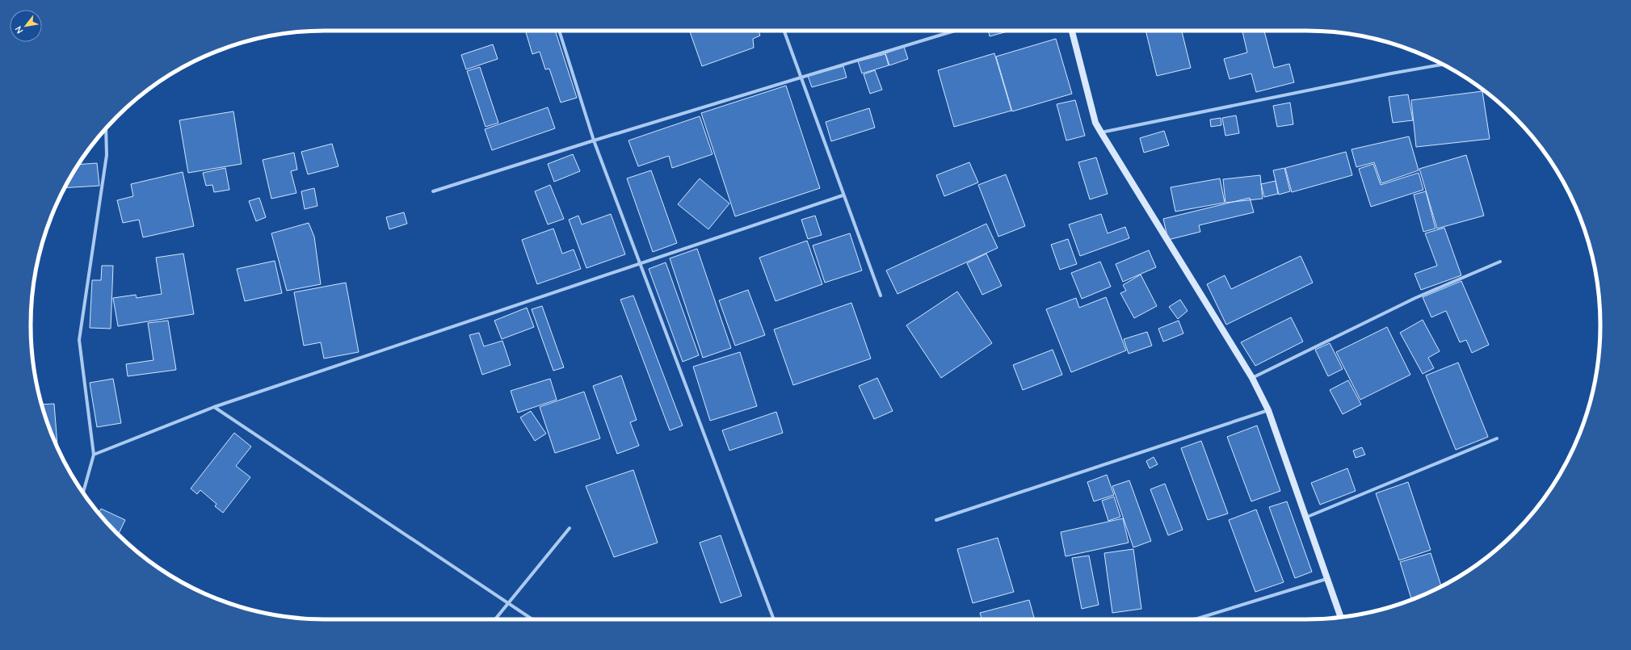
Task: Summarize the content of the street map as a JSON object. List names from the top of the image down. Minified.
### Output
{"north":"bottom left"}
